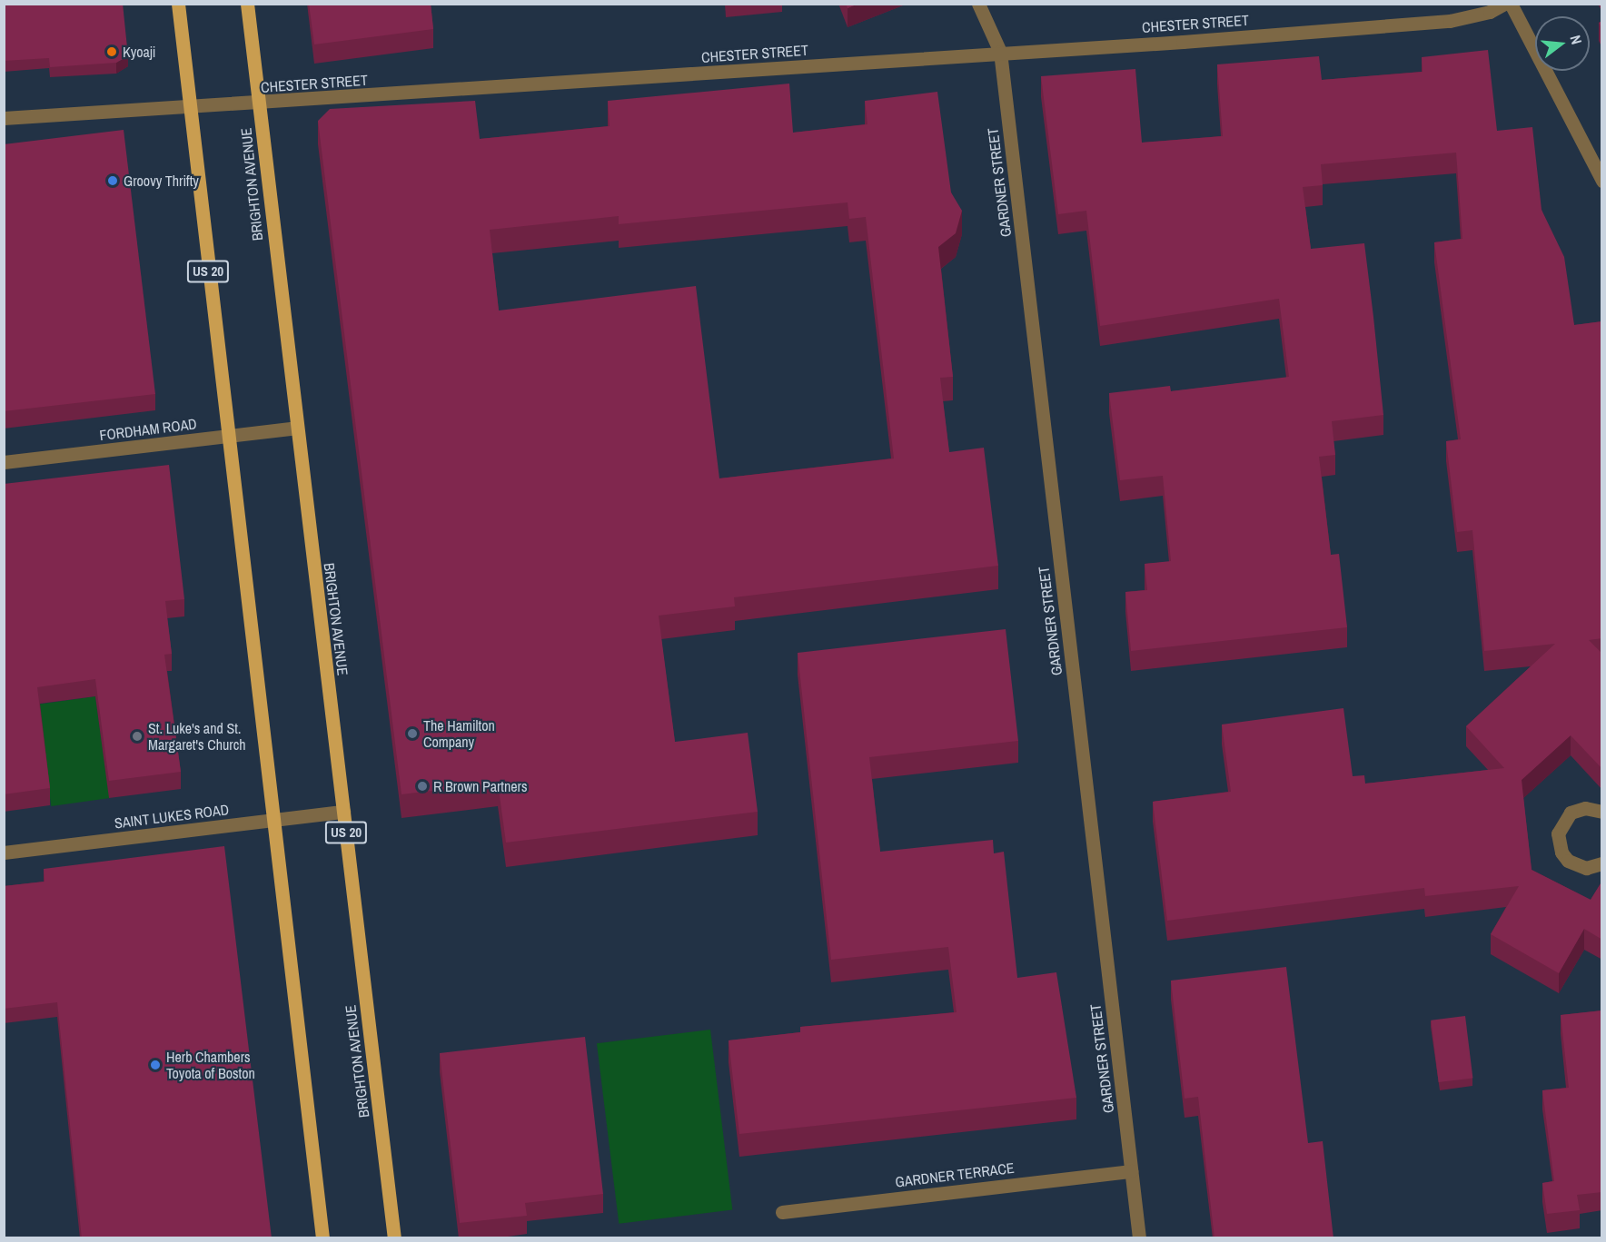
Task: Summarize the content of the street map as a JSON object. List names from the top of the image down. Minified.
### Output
{"streets":{"main road":["BRIGHTON AVENUE","US 20"],"street":["CHESTER STREET","GARDNER STREET","FORDHAM ROAD","SAINT LUKES ROAD","GARDNER TERRACE"]},"crossings":[["CHESTER STREET","GARDNER STREET"],["CHESTER STREET","BRIGHTON AVENUE"],["CHESTER STREET","US 20"],["GARDNER STREET","GARDNER TERRACE"],["BRIGHTON AVENUE","FORDHAM ROAD"],["BRIGHTON AVENUE","SAINT LUKES ROAD"],["US 20","FORDHAM ROAD"],["US 20","SAINT LUKES ROAD"]],"places":["Kyoaji","Groovy Thrifty","The Hamilton Company","St. Luke's and St. Margaret's Church","R Brown Partners","Herb Chambers Toyota of Boston"],"north":"right"}
